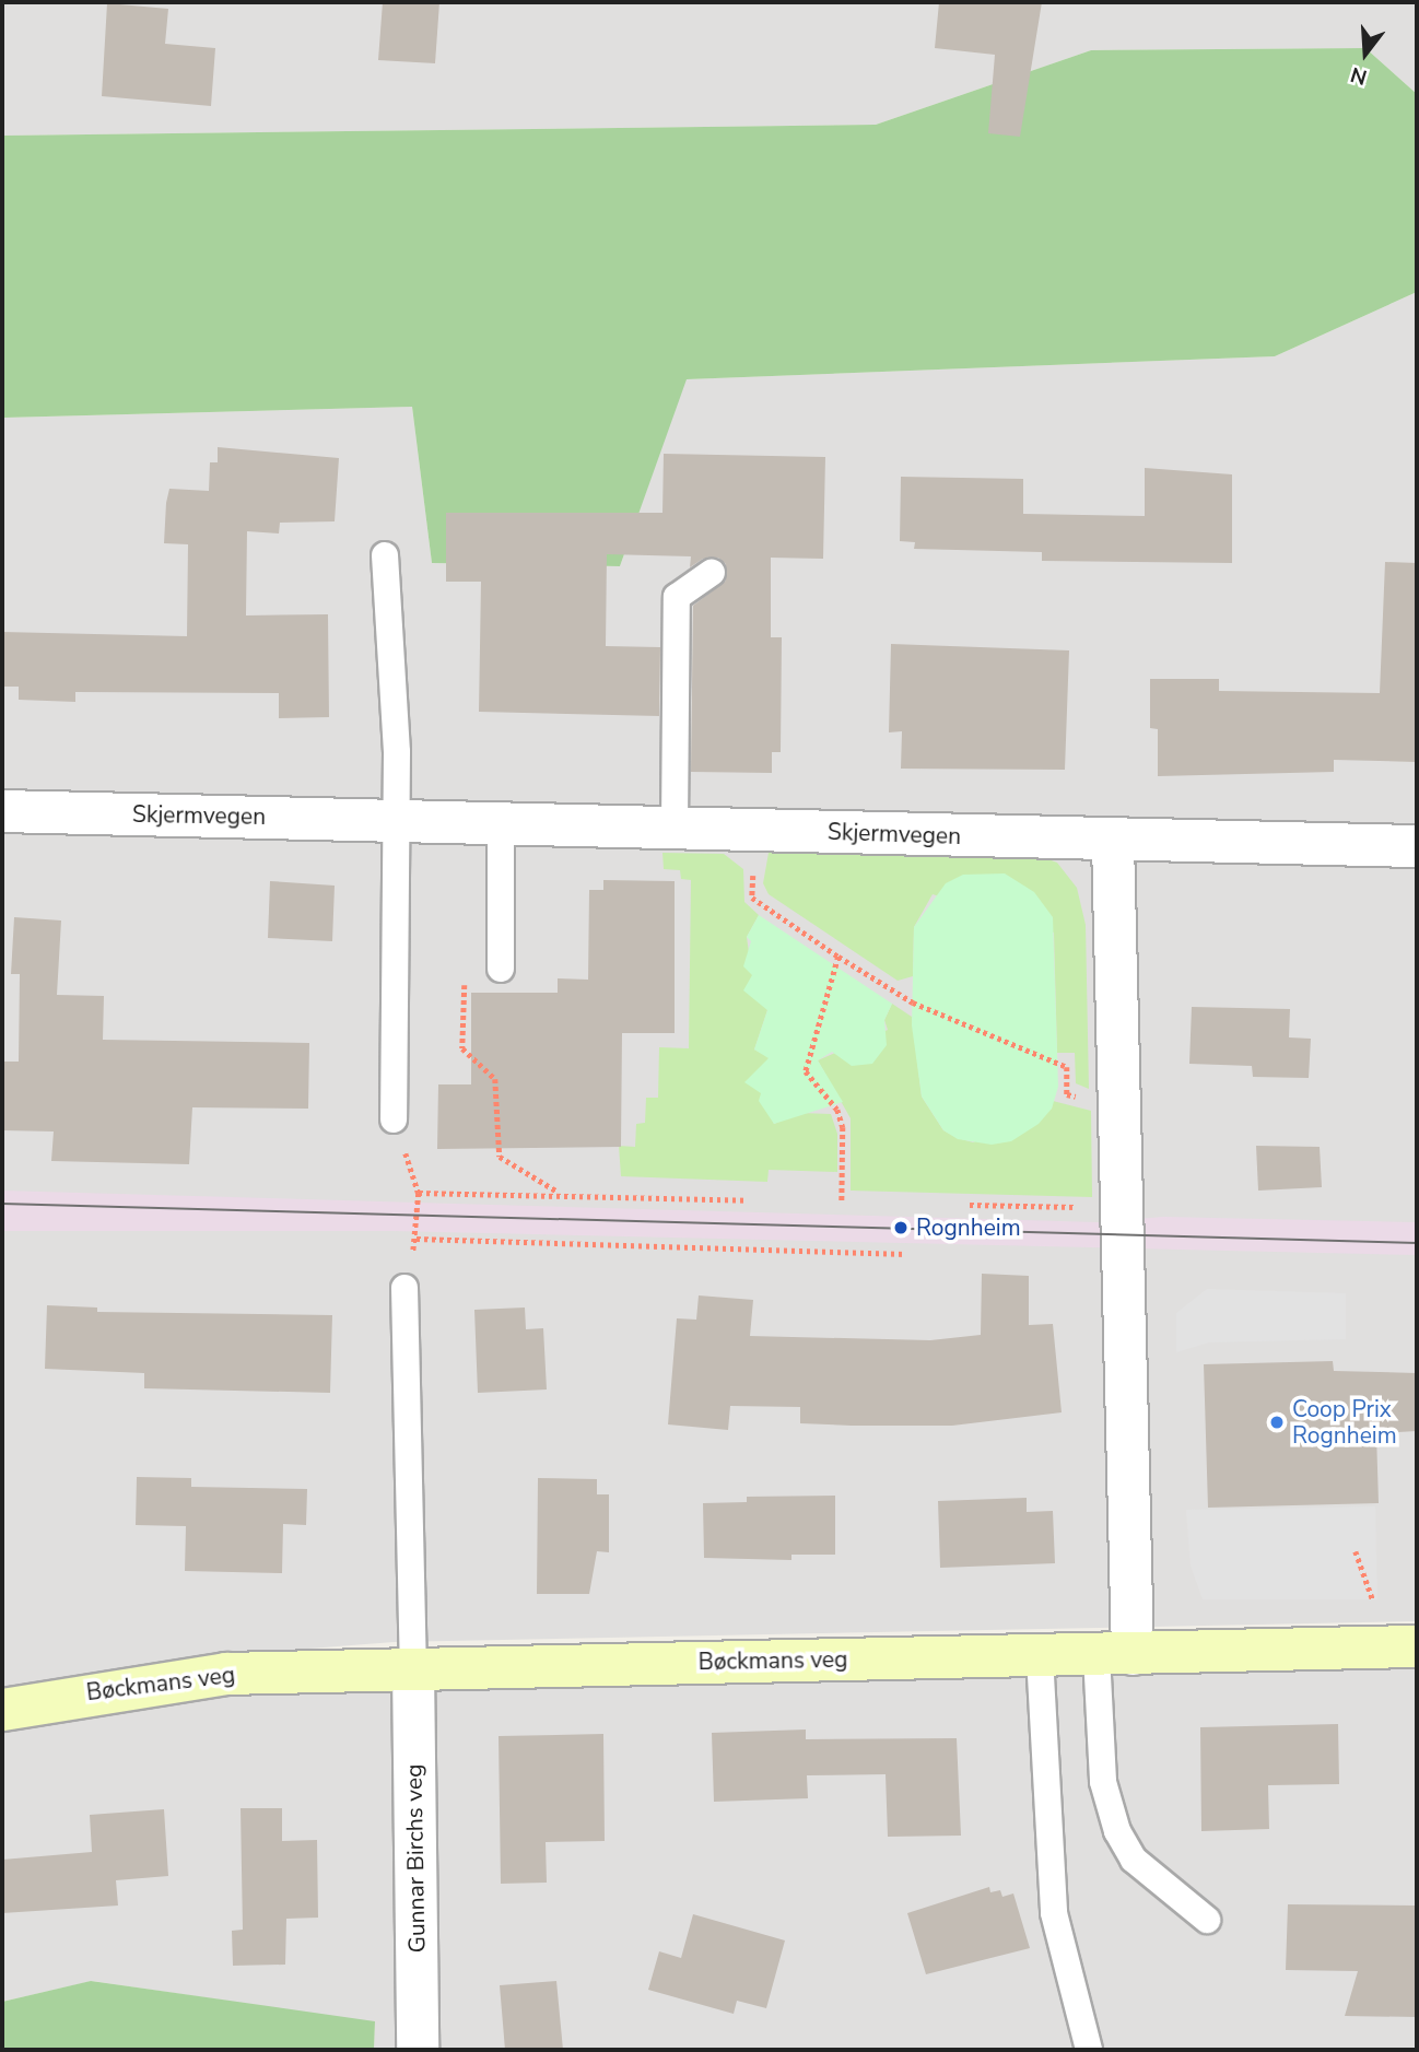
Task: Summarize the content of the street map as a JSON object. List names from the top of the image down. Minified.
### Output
{"streets":{"main road":["Bøckmans veg"],"street":["Skjermvegen","Gunnar Birchs veg"]},"crossings":[["Bøckmans veg","Gunnar Birchs veg"]],"places":["Rognheim","Coop Prix Rognheim"],"north":"bottom"}
